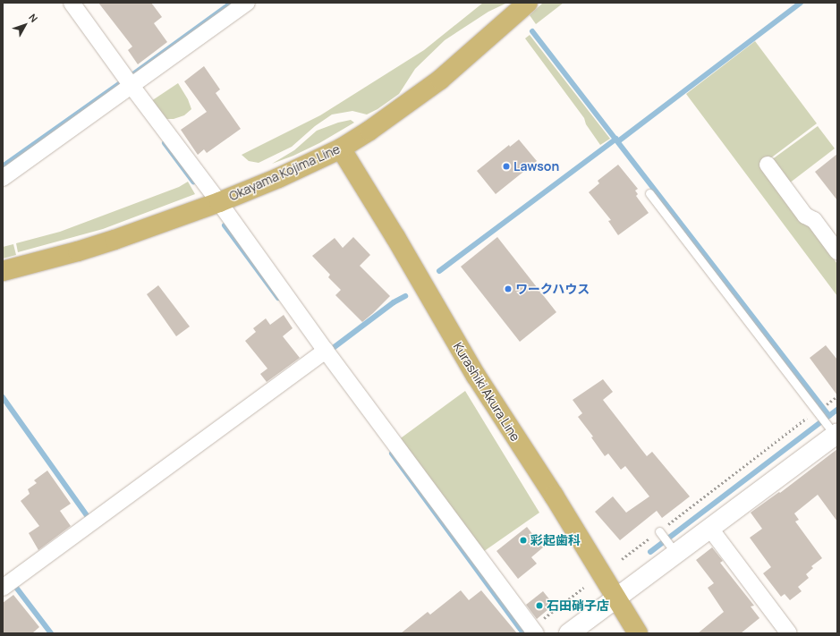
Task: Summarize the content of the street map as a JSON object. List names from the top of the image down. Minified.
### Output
{"streets":{"main road":["Okayama Kojima Line","Kurashiki Akura Line"]},"crossings":[["Okayama Kojima Line","Kurashiki Akura Line"]],"places":["Lawson","ワークハウス","彩起歯科","石田硝子店"],"north":"top right"}
